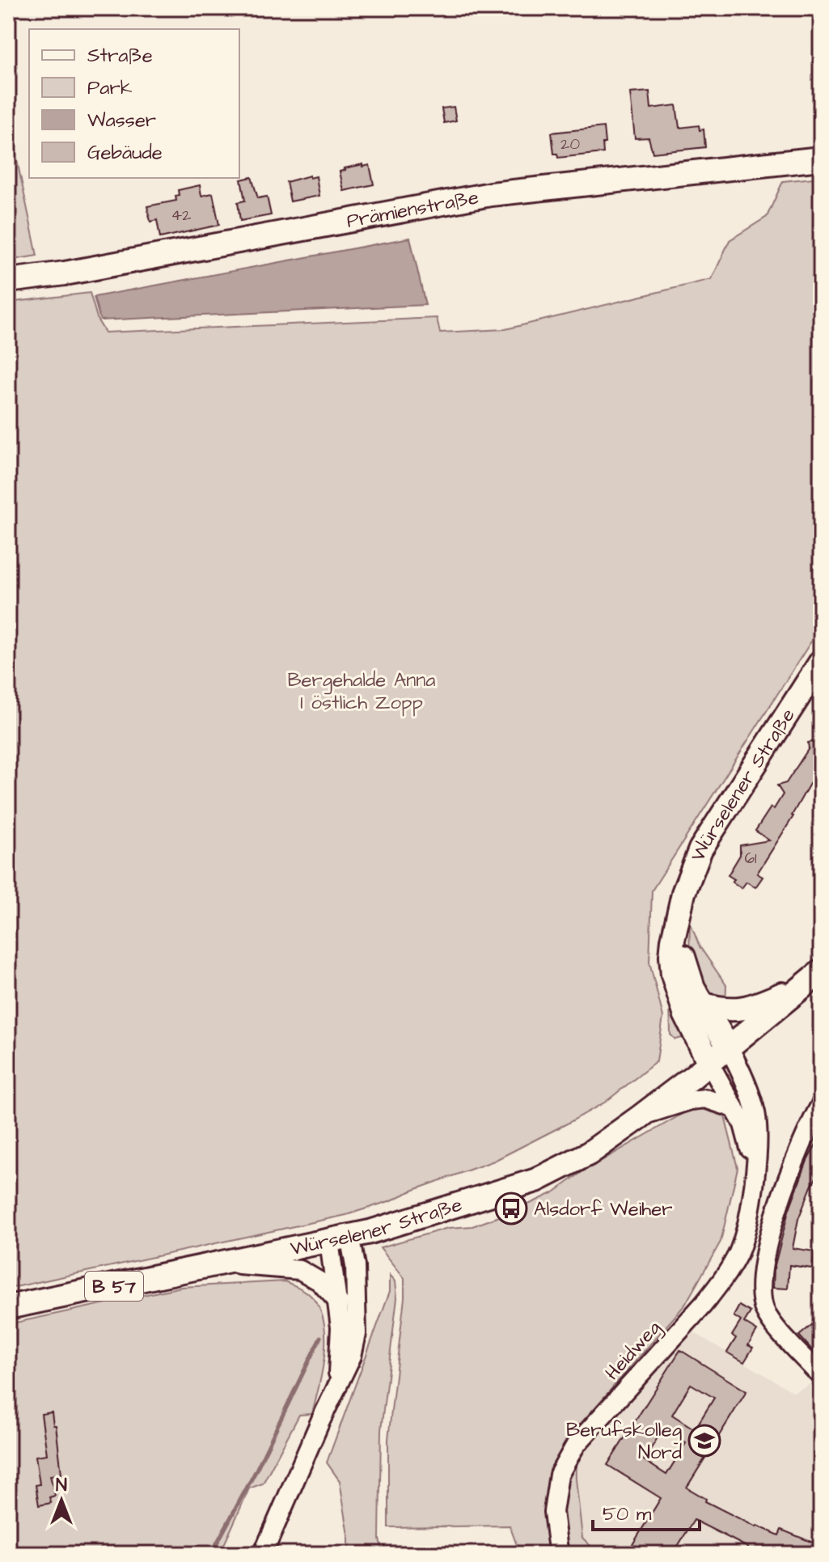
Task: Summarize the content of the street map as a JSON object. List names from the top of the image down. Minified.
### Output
{"streets":{"main road":["Prämienstraße","Würselener Straße","B 57"],"street":["Heidweg"]},"crossings":[["Würselener Straße","B 57"],["Würselener Straße","Heidweg"],["B 57","Heidweg"]],"parks":["Bergehalde Anna I östlich Zopp"],"places":{"bus stop":["Alsdorf Weiher"],"school or university":["Berufskolleg Nord"]},"house_numbers":["20","42","61"],"legend":["Straße","Park","Wasser","Gebäude"],"scale_bar":"50 m","north":"top"}
